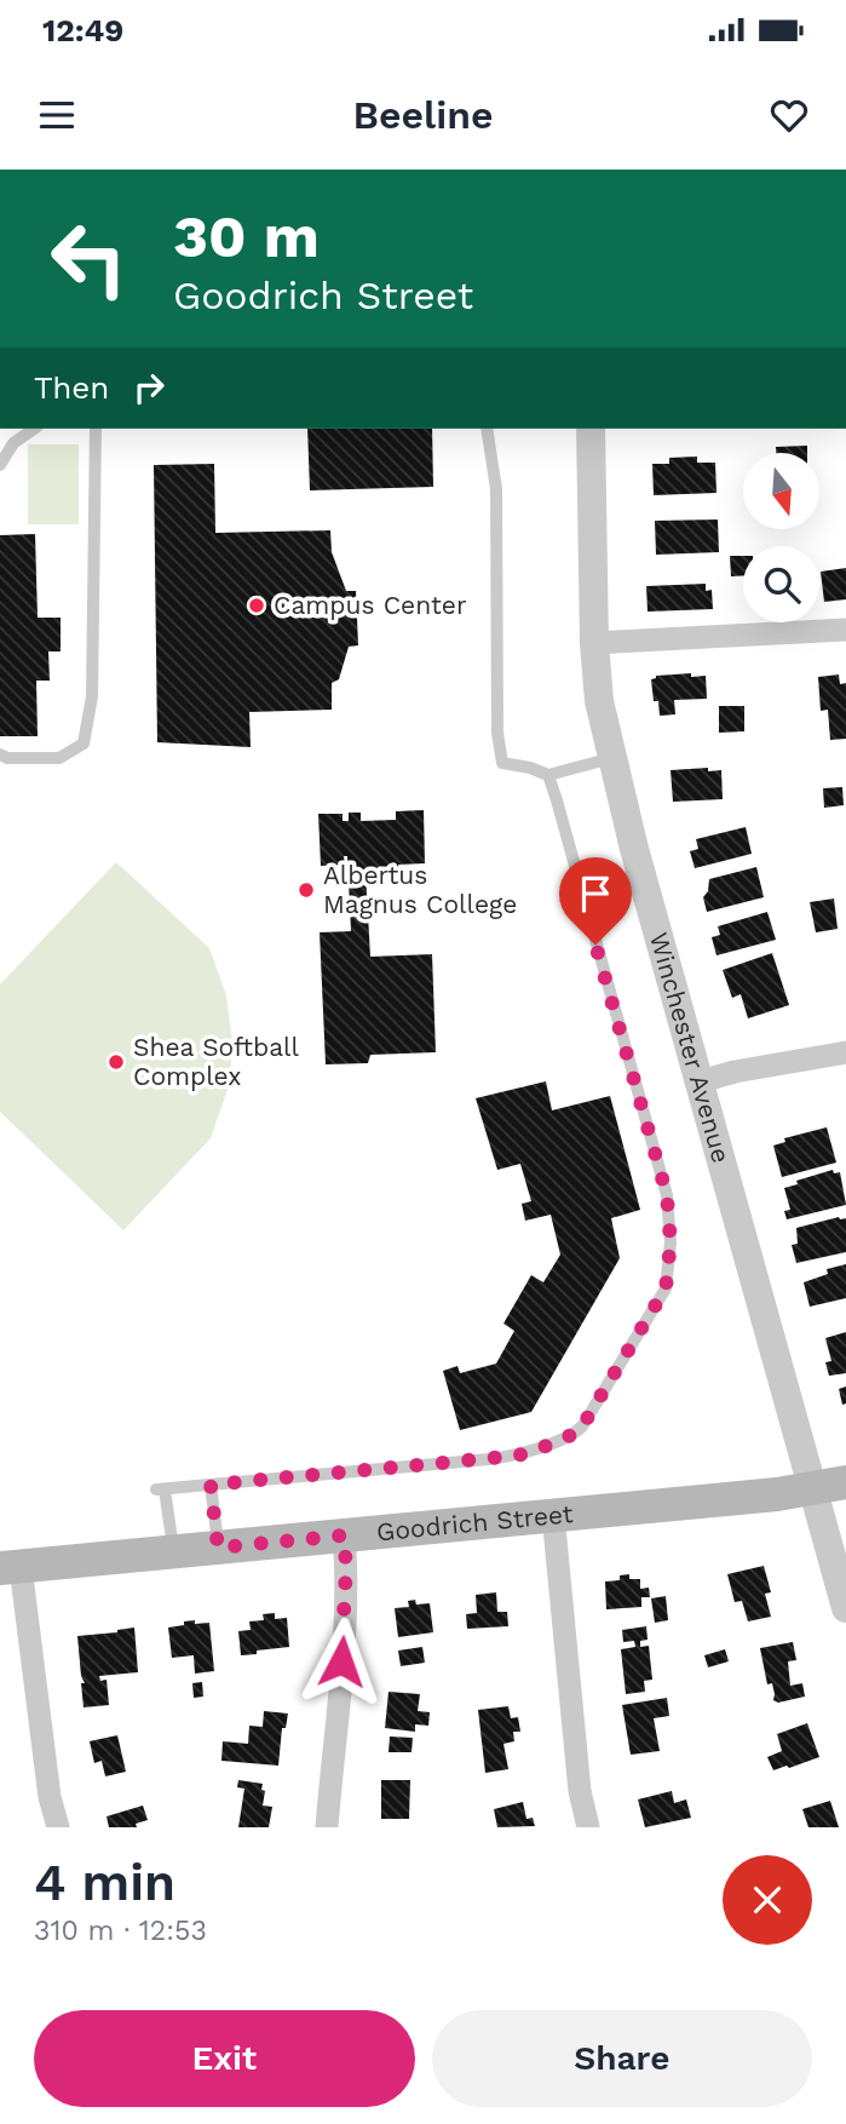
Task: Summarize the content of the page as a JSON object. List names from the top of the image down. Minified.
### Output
{"streets":{"main road":["Goodrich Street"],"street":["Winchester Avenue"]},"crossings":[["Winchester Avenue","Goodrich Street"]],"places":["Campus Center","Albertus Magnus College","Shea Softball Complex"],"north":"bottom","page":{"status":"12:49","header":"Beeline","turn":["30 m","Goodrich Street"],"then":"Then","heading":["4 min","310 m · 12:53"],"buttons":["Exit","Share"]}}
